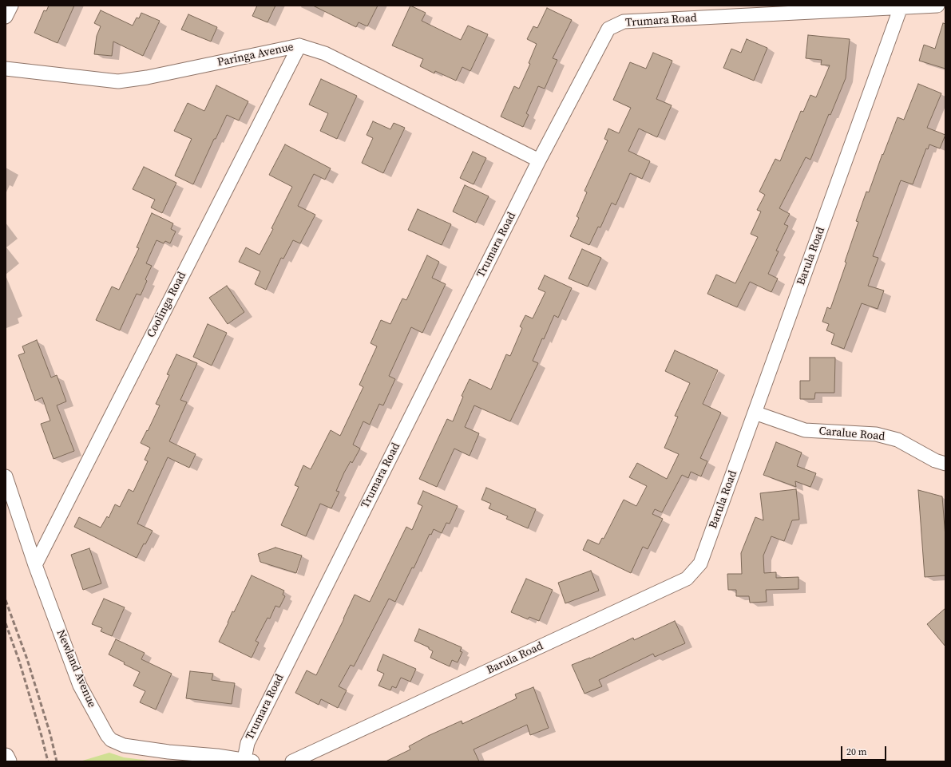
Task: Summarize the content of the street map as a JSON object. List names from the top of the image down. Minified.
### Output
{"streets":{"street":["Trumara Road","Paringa Avenue","Barula Road","Coolinga Road","Caralue Road","Newland Avenue"]},"crossings":[["Trumara Road","Paringa Avenue"],["Trumara Road","Barula Road"],["Trumara Road","Newland Avenue"],["Paringa Avenue","Coolinga Road"],["Barula Road","Caralue Road"],["Coolinga Road","Newland Avenue"]],"scale_bar":"20 m"}
